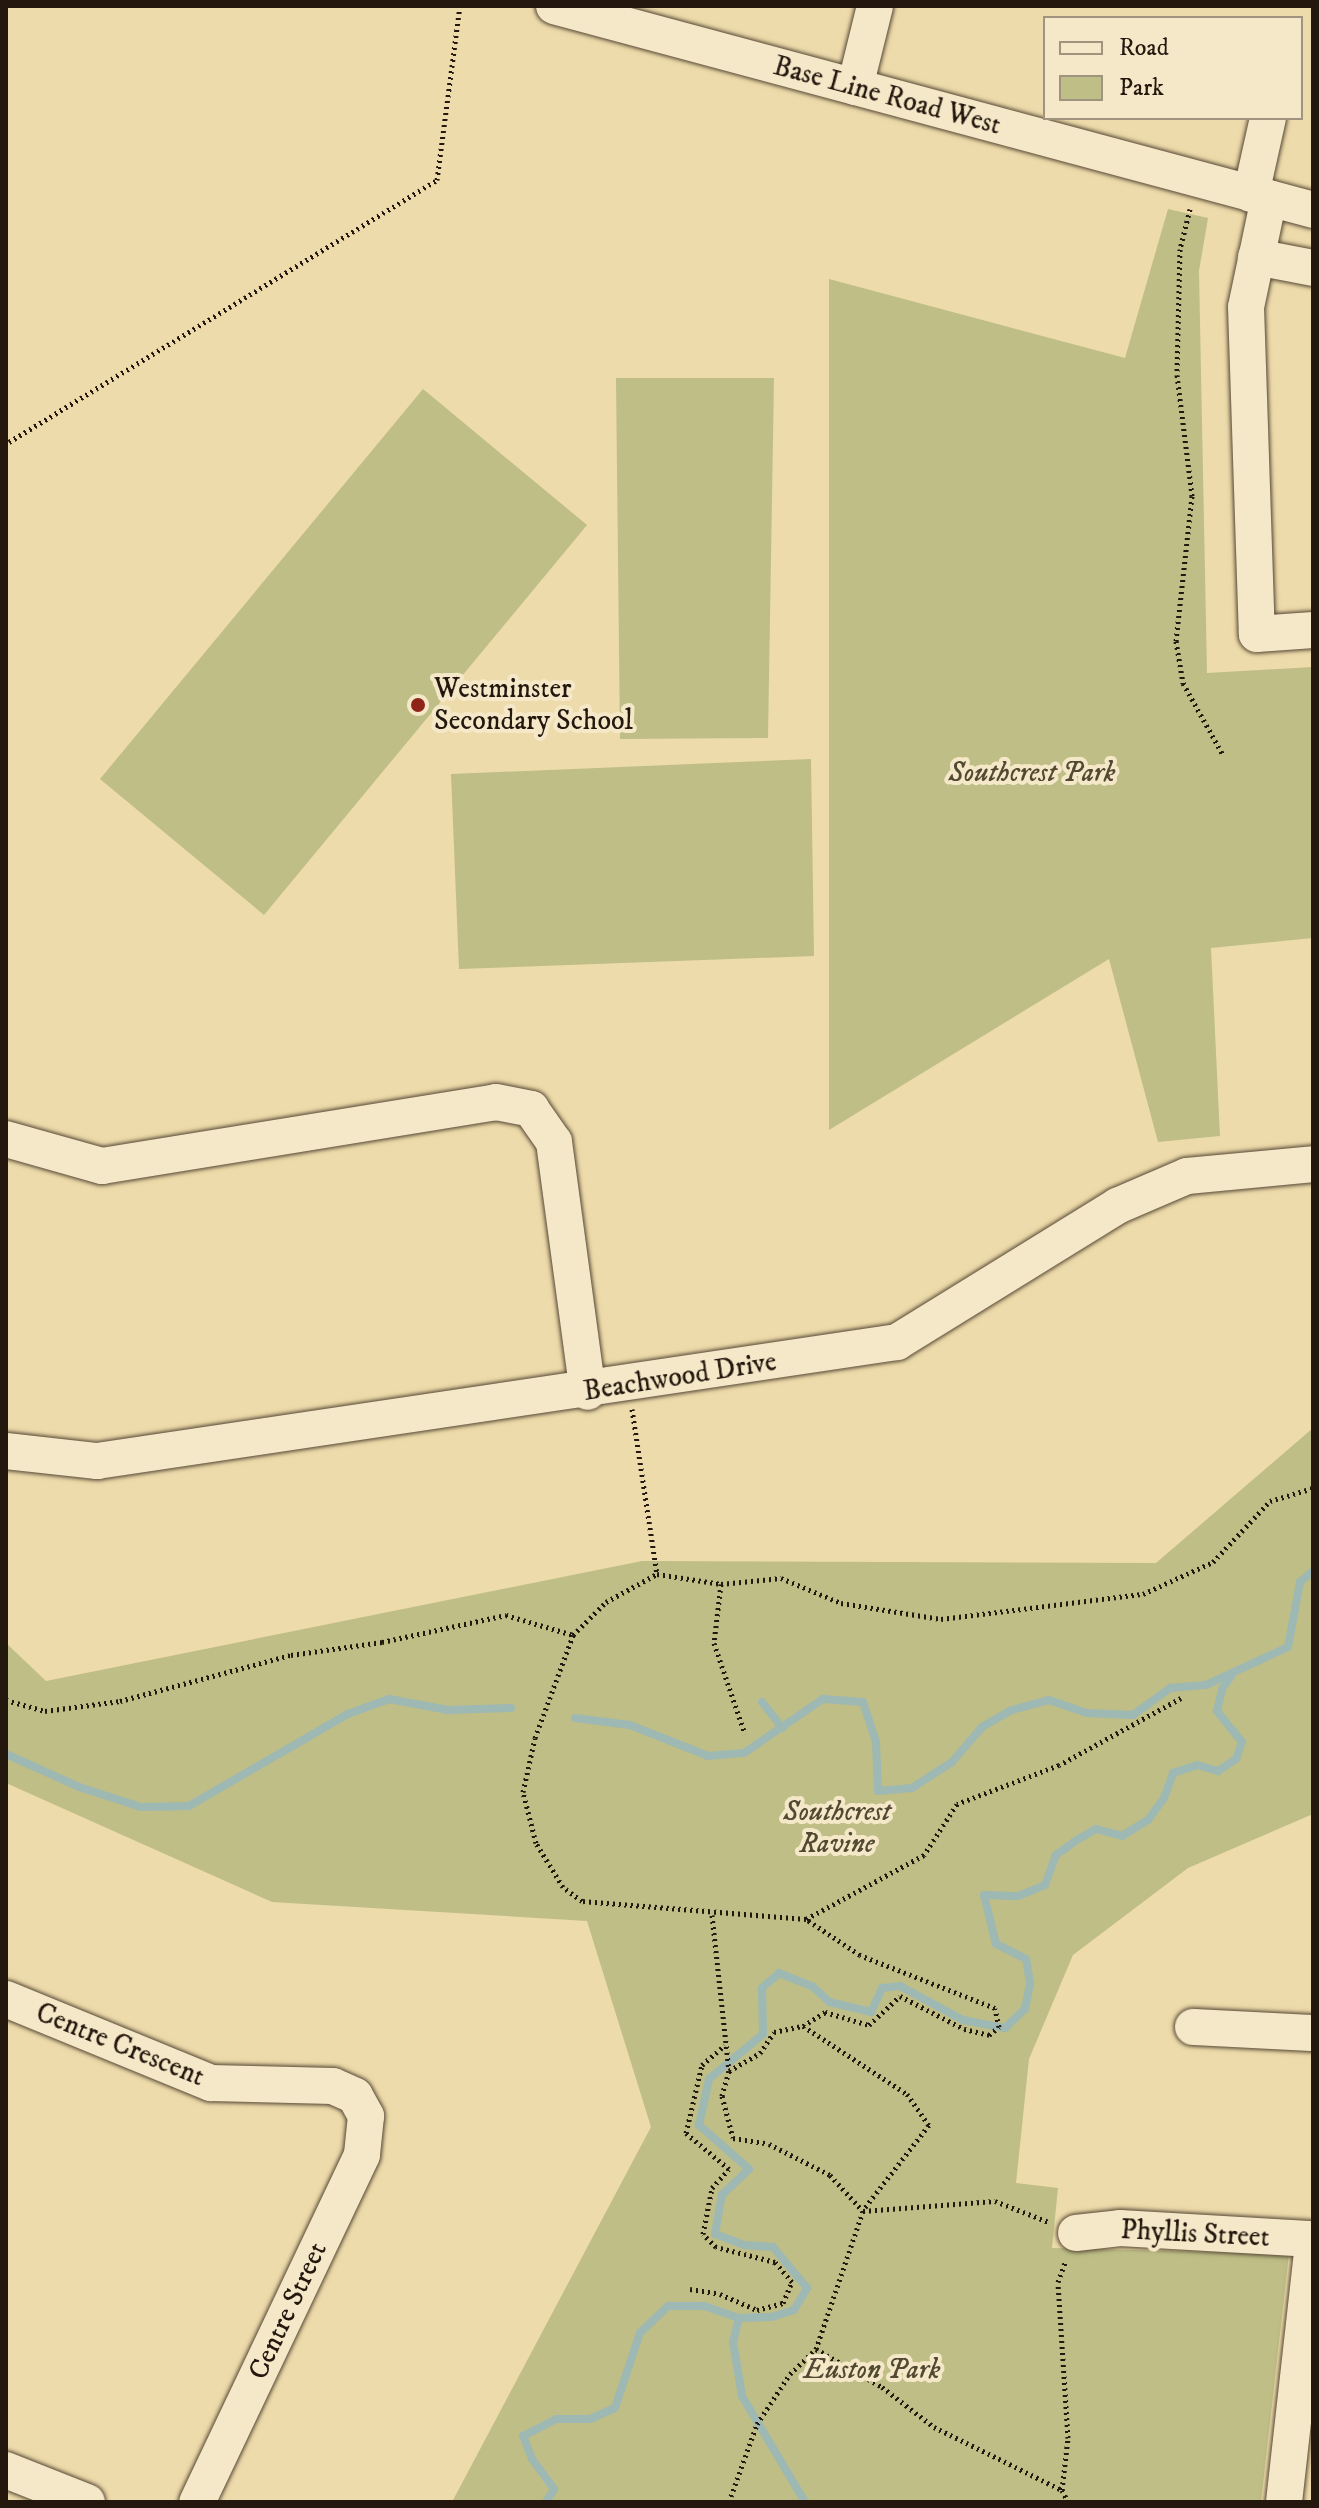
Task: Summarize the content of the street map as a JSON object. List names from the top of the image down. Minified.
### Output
{"streets":{"street":["Base Line Road West","Beachwood Drive","Centre Crescent","Phyllis Street","Centre Street"]},"crossings":[["Centre Crescent","Centre Street"]],"parks":["Southcrest Park","Southcrest Ravine","Euston Park"],"places":["Westminster Secondary School"],"legend":["Road","Park"]}
